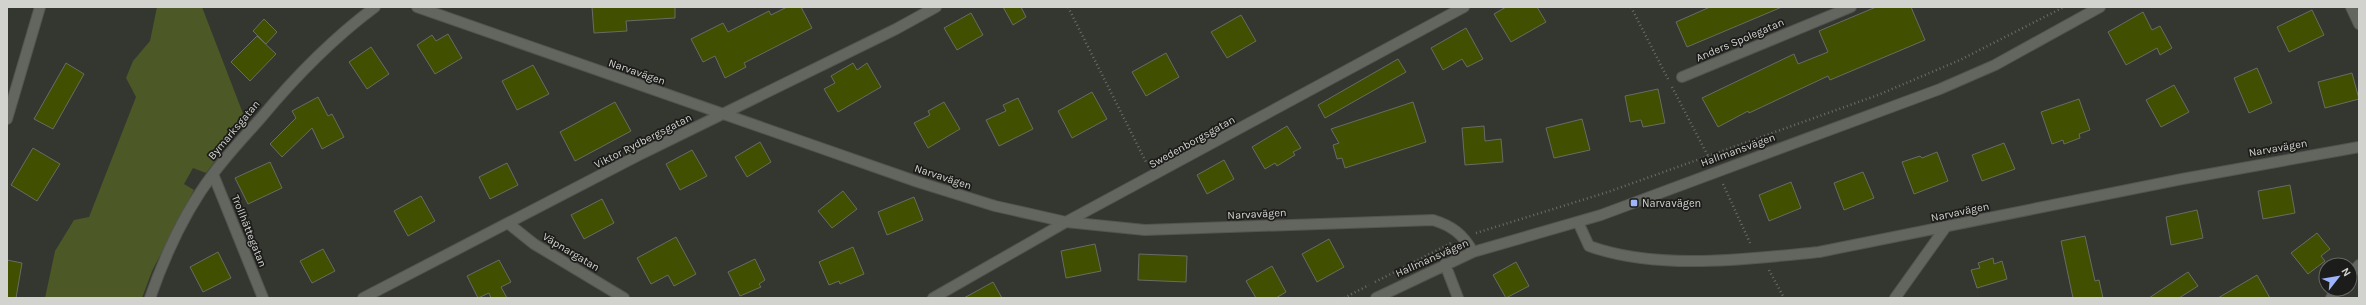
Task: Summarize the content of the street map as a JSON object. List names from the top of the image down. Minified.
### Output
{"streets":{"street":["Anders Spolegatan","Narvavägen","Bymarksgatan","Viktor Rydbergsgatan","Swedenborgsgatan","Hallmansvägen","Trollhättegatan","Väpnargatan"]},"crossings":[["Narvavägen","Viktor Rydbergsgatan"],["Narvavägen","Swedenborgsgatan"],["Narvavägen","Hallmansvägen"],["Bymarksgatan","Trollhättegatan"],["Viktor Rydbergsgatan","Väpnargatan"]],"places":{"transit":["Narvavägen"]},"north":"top right"}
